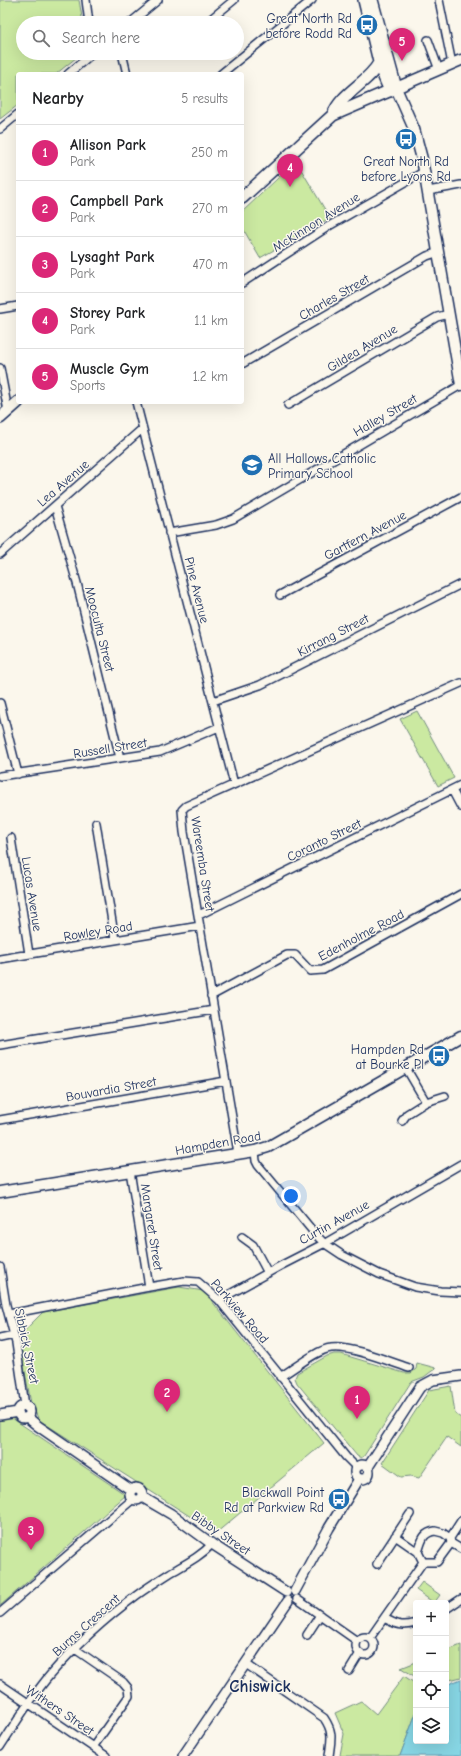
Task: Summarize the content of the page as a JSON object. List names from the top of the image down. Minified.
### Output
{"streets":{"main road":["Hampden Road"],"street":["McKinnon Avenue","Charles Street","Gildea Avenue","Halley Street","Lea Avenue","Gartfern Avenue","Pine Avenue","Mooculta Street","Kirrang Street","Russell Street","Coranto Street","Wareemba Street","Lucas Avenue","Rowley Road","Edenholme Road","Bouvardia Street","Curtin Avenue","Margaret Street","Parkview Road","Sibbick Street","Bibby Street","Burns Crescent","Withers Street"]},"crossings":[["Halley Street","Pine Avenue"],["Lea Avenue","Pine Avenue"],["Lea Avenue","Mooculta Street"],["Pine Avenue","Kirrang Street"],["Pine Avenue","Russell Street"],["Pine Avenue","Wareemba Street"],["Mooculta Street","Russell Street"],["Coranto Street","Wareemba Street"],["Wareemba Street","Rowley Road"],["Wareemba Street","Edenholme Road"],["Wareemba Street","Bouvardia Street"],["Wareemba Street","Hampden Road"],["Lucas Avenue","Rowley Road"],["Hampden Road","Margaret Street"],["Curtin Avenue","Parkview Road"],["Margaret Street","Parkview Road"],["Parkview Road","Sibbick Street"],["Sibbick Street","Bibby Street"],["Bibby Street","Burns Crescent"],["Burns Crescent","Withers Street"]],"districts":["Chiswick"],"places":{"bus stop":["Great North Rd before Rodd Rd","Great North Rd before Lyons Rd","Hampden Rd at Bourke Pl","Blackwall Point Rd at Parkview Rd"],"school or university":["All Hallows Catholic Primary School"]},"page":{"search":"Search here","pins":["5","4","2","1","3"],"heading":["Nearby","5 results"],"list":[{"mark":"1","name":"Allison Park","note":"Park","value":"250 m"},{"mark":"2","name":"Campbell Park","note":"Park","value":"270 m"},{"mark":"3","name":"Lysaght Park","note":"Park","value":"470 m"},{"mark":"4","name":"Storey Park","note":"Park","value":"1.1 km"},{"mark":"5","name":"Muscle Gym","note":"Sports","value":"1.2 km"}],"map_buttons":["+","−"]}}
